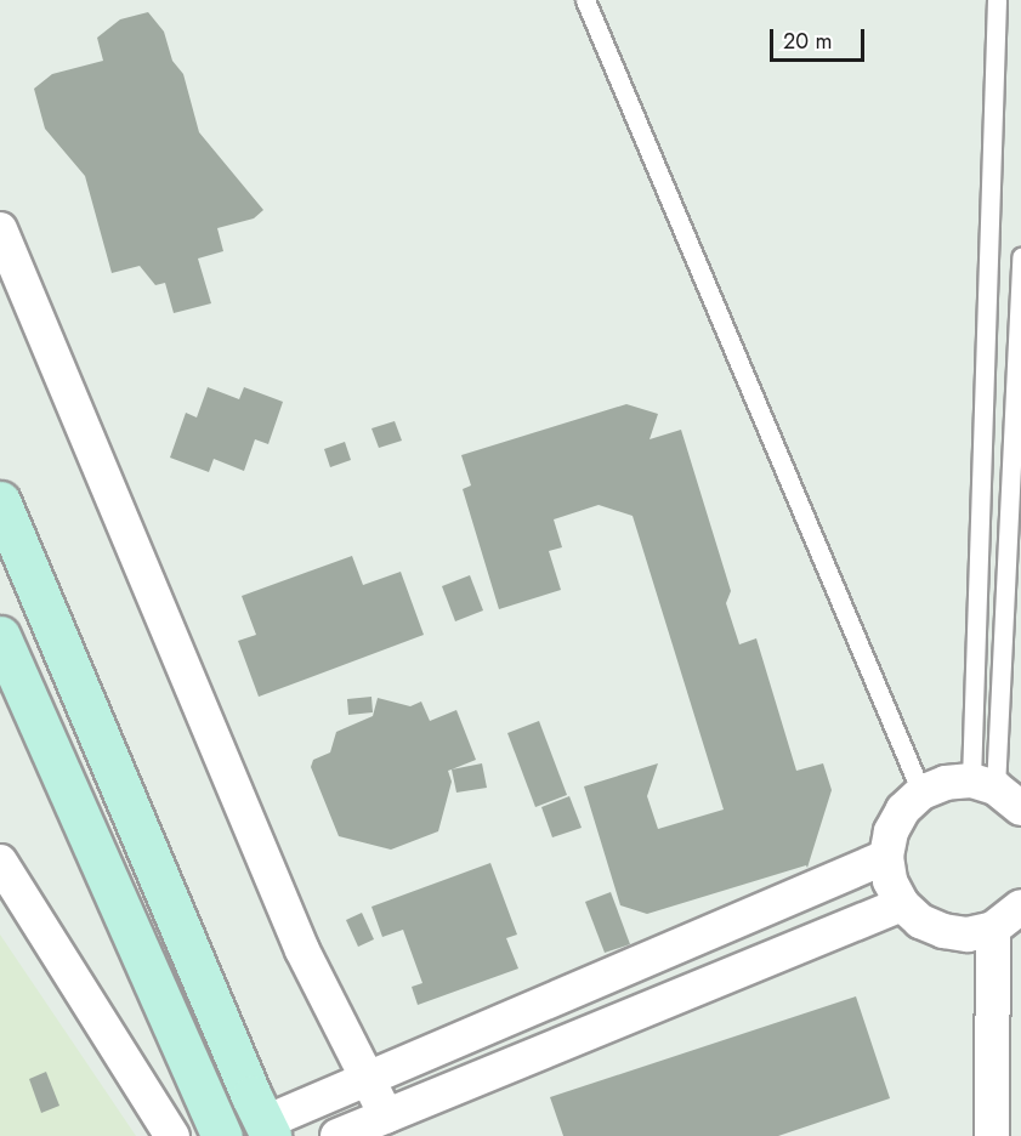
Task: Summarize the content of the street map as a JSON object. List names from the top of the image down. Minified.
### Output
{"scale_bar":"20 m"}
